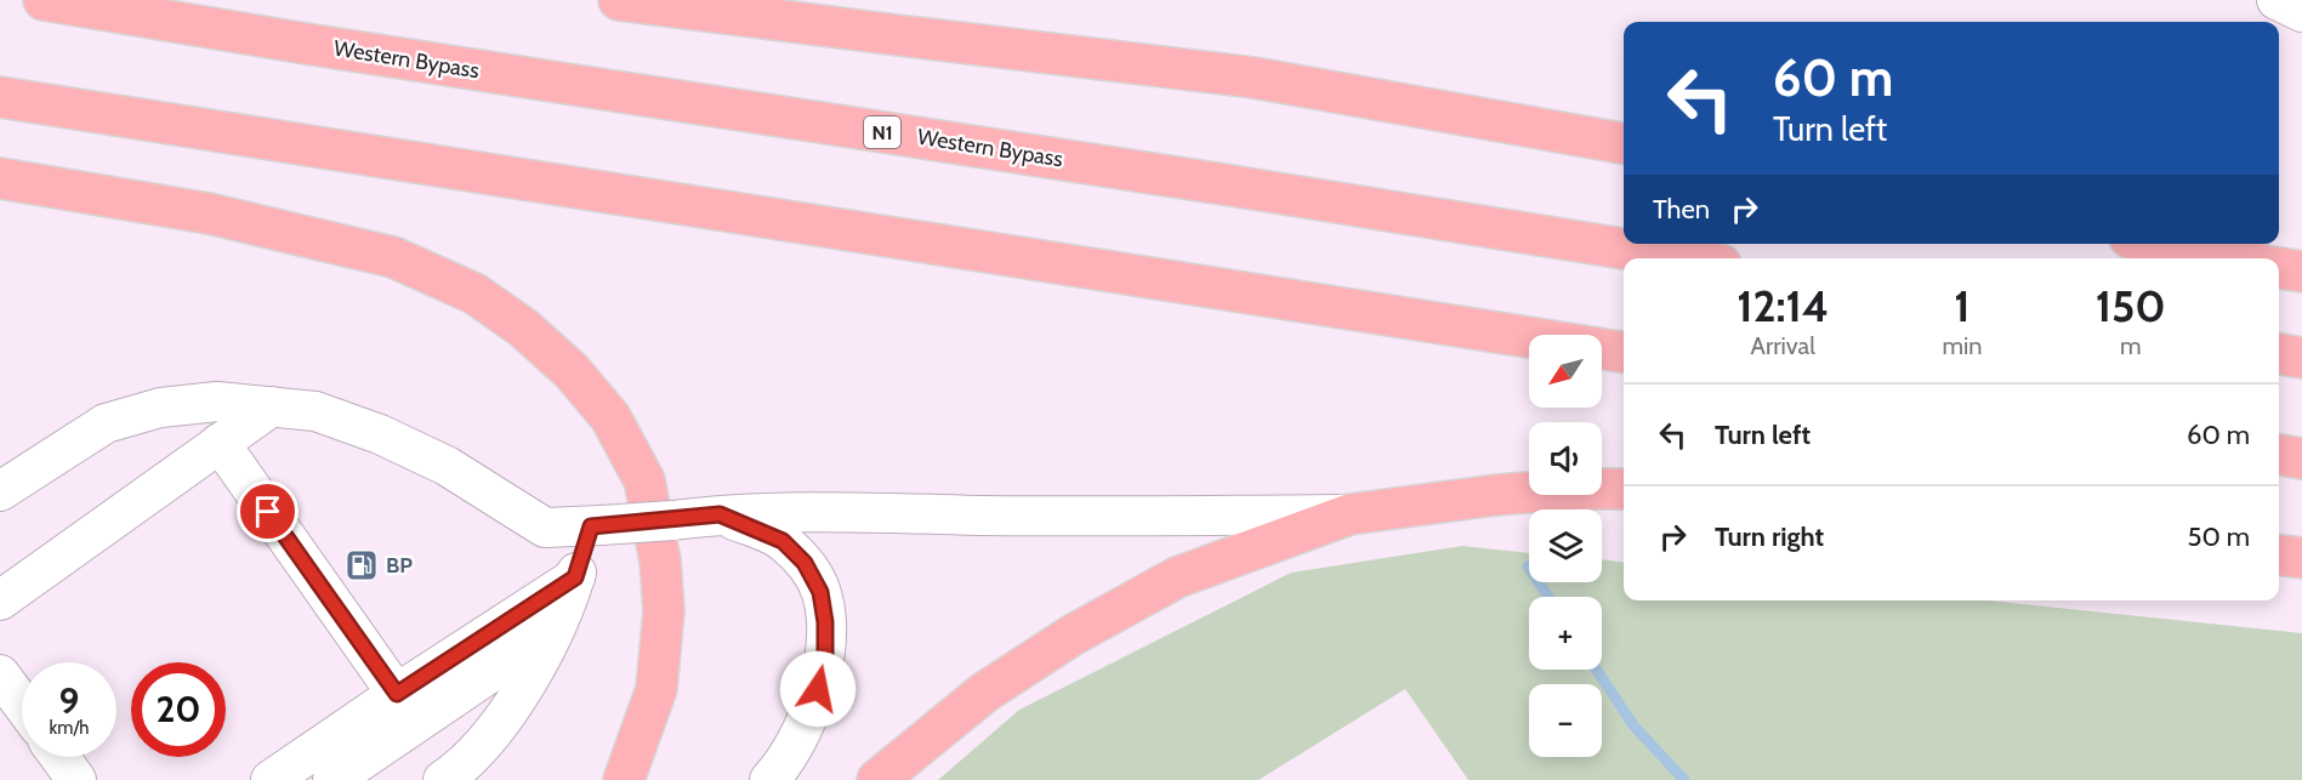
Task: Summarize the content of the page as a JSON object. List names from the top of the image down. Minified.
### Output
{"streets":{"highway":["Western Bypass","N1"]},"places":{"fuel station":["BP"]},"north":"bottom left","page":{"turn":["60 m","Turn left"],"then":"Then","eta":["12:14","Arrival","1","min","150","m"],"map_buttons":["+","−"],"list":[{"name":"Turn left","value":"60 m"},{"name":"Turn right","value":"50 m"}],"speed":"9 km/h","limit":"20"}}
